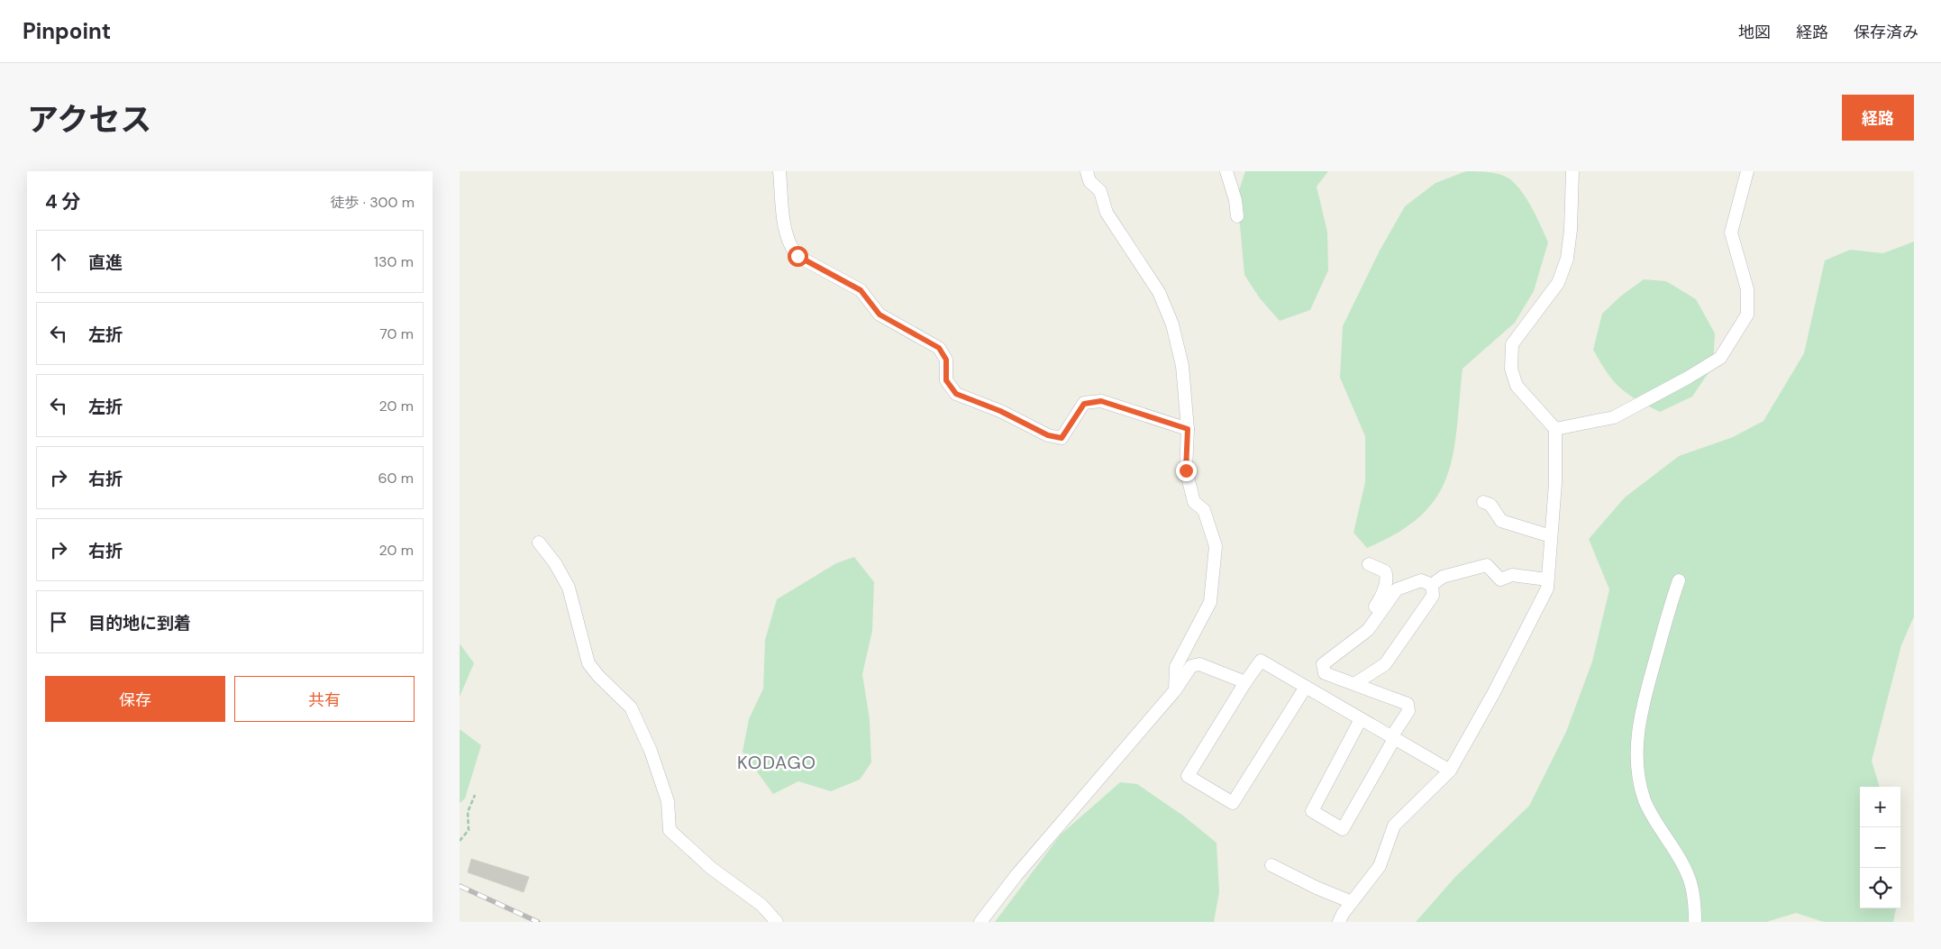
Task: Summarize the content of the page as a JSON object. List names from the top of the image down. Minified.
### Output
{"districts":["KODAGO"],"page":{"header":"Pinpoint","nav":["地図","経路","保存済み"],"title":"アクセス","buttons":["経路",["保存","共有"]],"heading":["4 分","徒歩 · 300 m"],"list":[["直進","130 m"],["左折","70 m"],["左折","20 m"],["右折","60 m"],["右折","20 m"],"目的地に到着"],"map_buttons":["+","−"]}}
